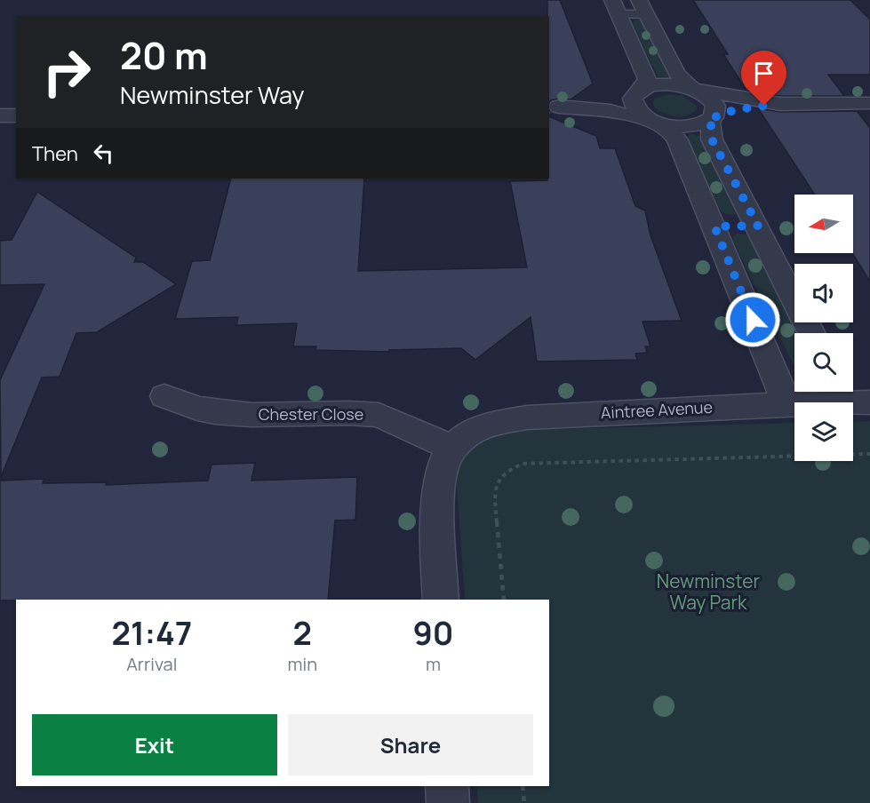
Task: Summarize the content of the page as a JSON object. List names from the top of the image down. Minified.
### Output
{"streets":{"street":["Aintree Avenue","Chester Close"]},"crossings":[["Aintree Avenue","Chester Close"]],"parks":["Newminster Way Park"],"north":"left","page":{"turn":["20 m","Newminster Way"],"then":"Then","eta":["21:47","Arrival","2","min","90","m"],"buttons":["Exit","Share"]}}
